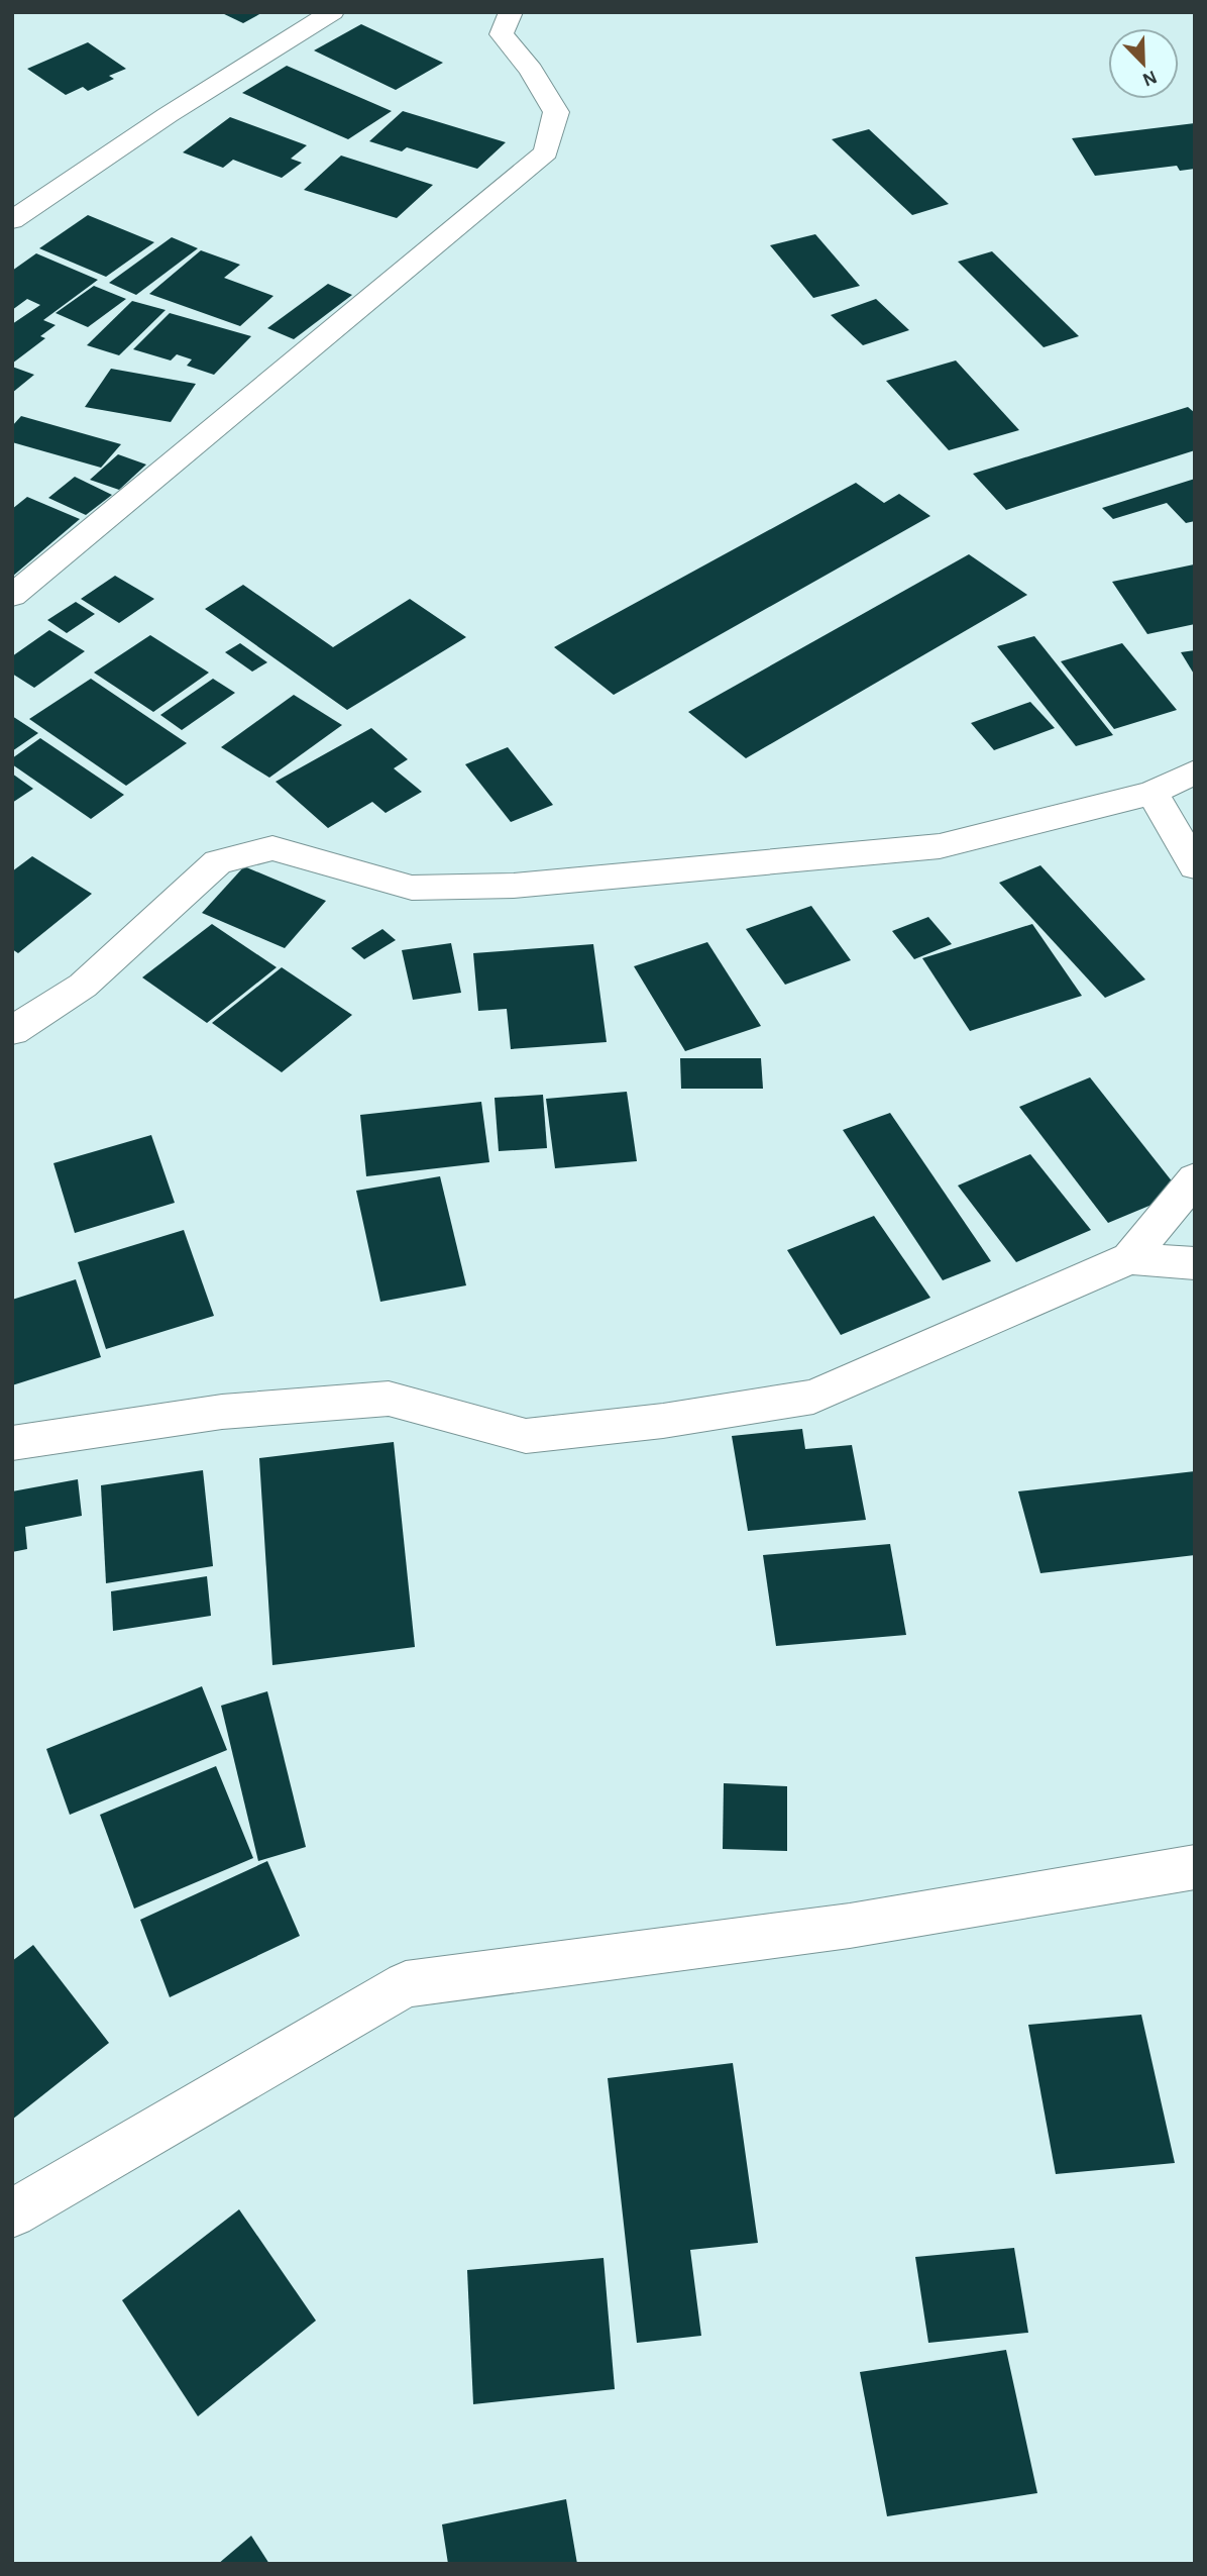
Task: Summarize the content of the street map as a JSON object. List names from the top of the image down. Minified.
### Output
{"north":"bottom right"}
